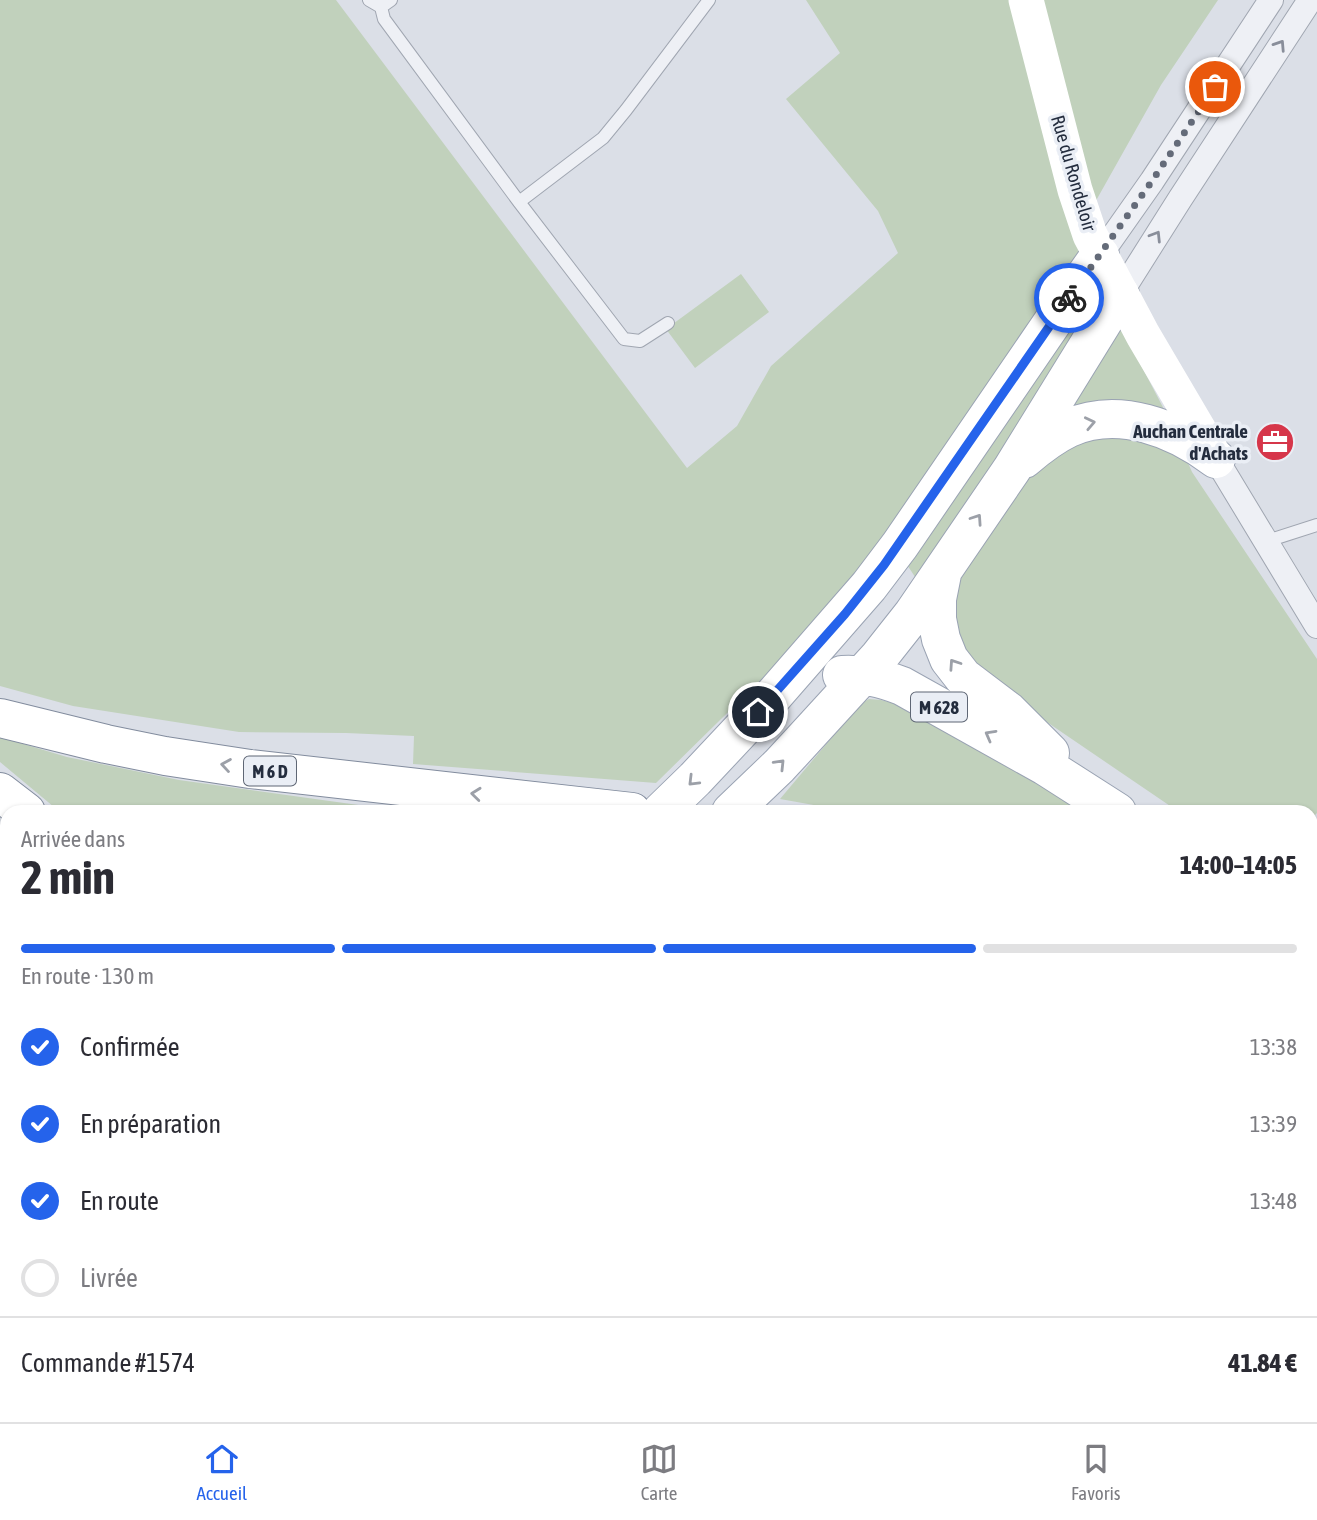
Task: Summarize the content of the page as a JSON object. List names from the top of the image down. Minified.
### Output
{"streets":{"main road":["M 628","M 6 D"],"street":["Rue du Rondeloir"]},"places":{"office":["Auchan Centrale d'Achats"]},"page":{"heading":["2 min","Arrivée dans","14:00–14:05"],"panel":["Commande #1574","41.84 €"],"bar":"En route · 130 m","list":[["Confirmée","13:38"],["En préparation","13:39"],["En route","13:48"],"Livrée"],"tabs":["Accueil","Carte","Favoris"]}}
